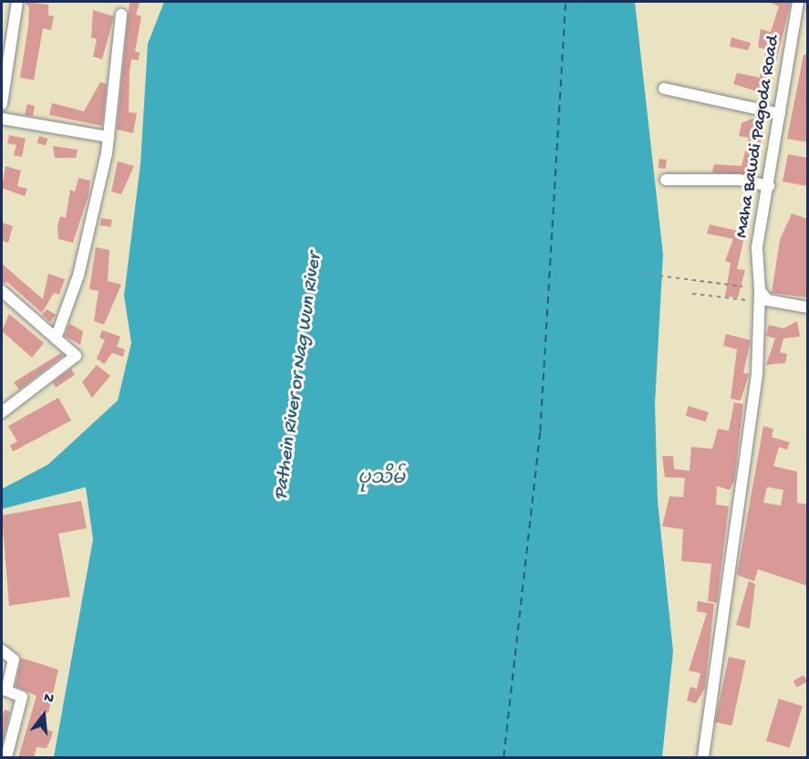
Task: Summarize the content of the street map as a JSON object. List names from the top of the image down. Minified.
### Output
{"streets":{"street":["Maha Bawdi Pagoda Road"]},"water":["Pathein River or Nag Wun River","ပုသိမ်"],"north":"top"}
